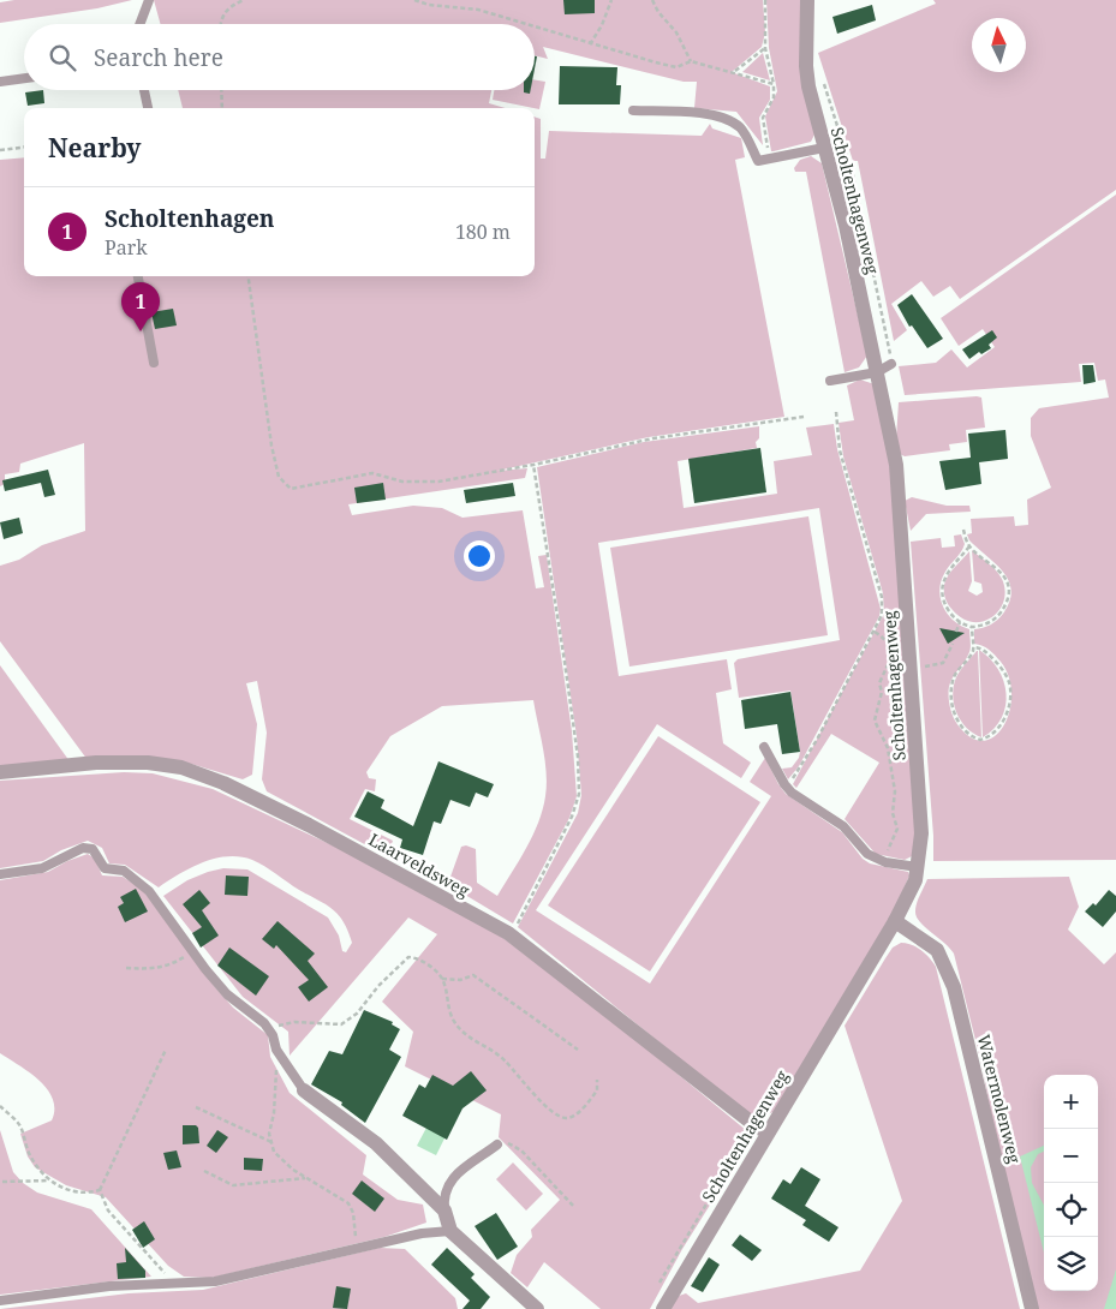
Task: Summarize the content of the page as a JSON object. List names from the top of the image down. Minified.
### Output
{"streets":{"street":["Scholtenhagenweg","Laarveldsweg","Watermolenweg"]},"crossings":[["Scholtenhagenweg","Laarveldsweg"],["Scholtenhagenweg","Watermolenweg"]],"north":"top","page":{"search":"Search here","heading":"Nearby","list":[{"mark":"1","name":"Scholtenhagen","note":"Park","value":"180 m"}],"pins":"1","map_buttons":["+","−"]}}
